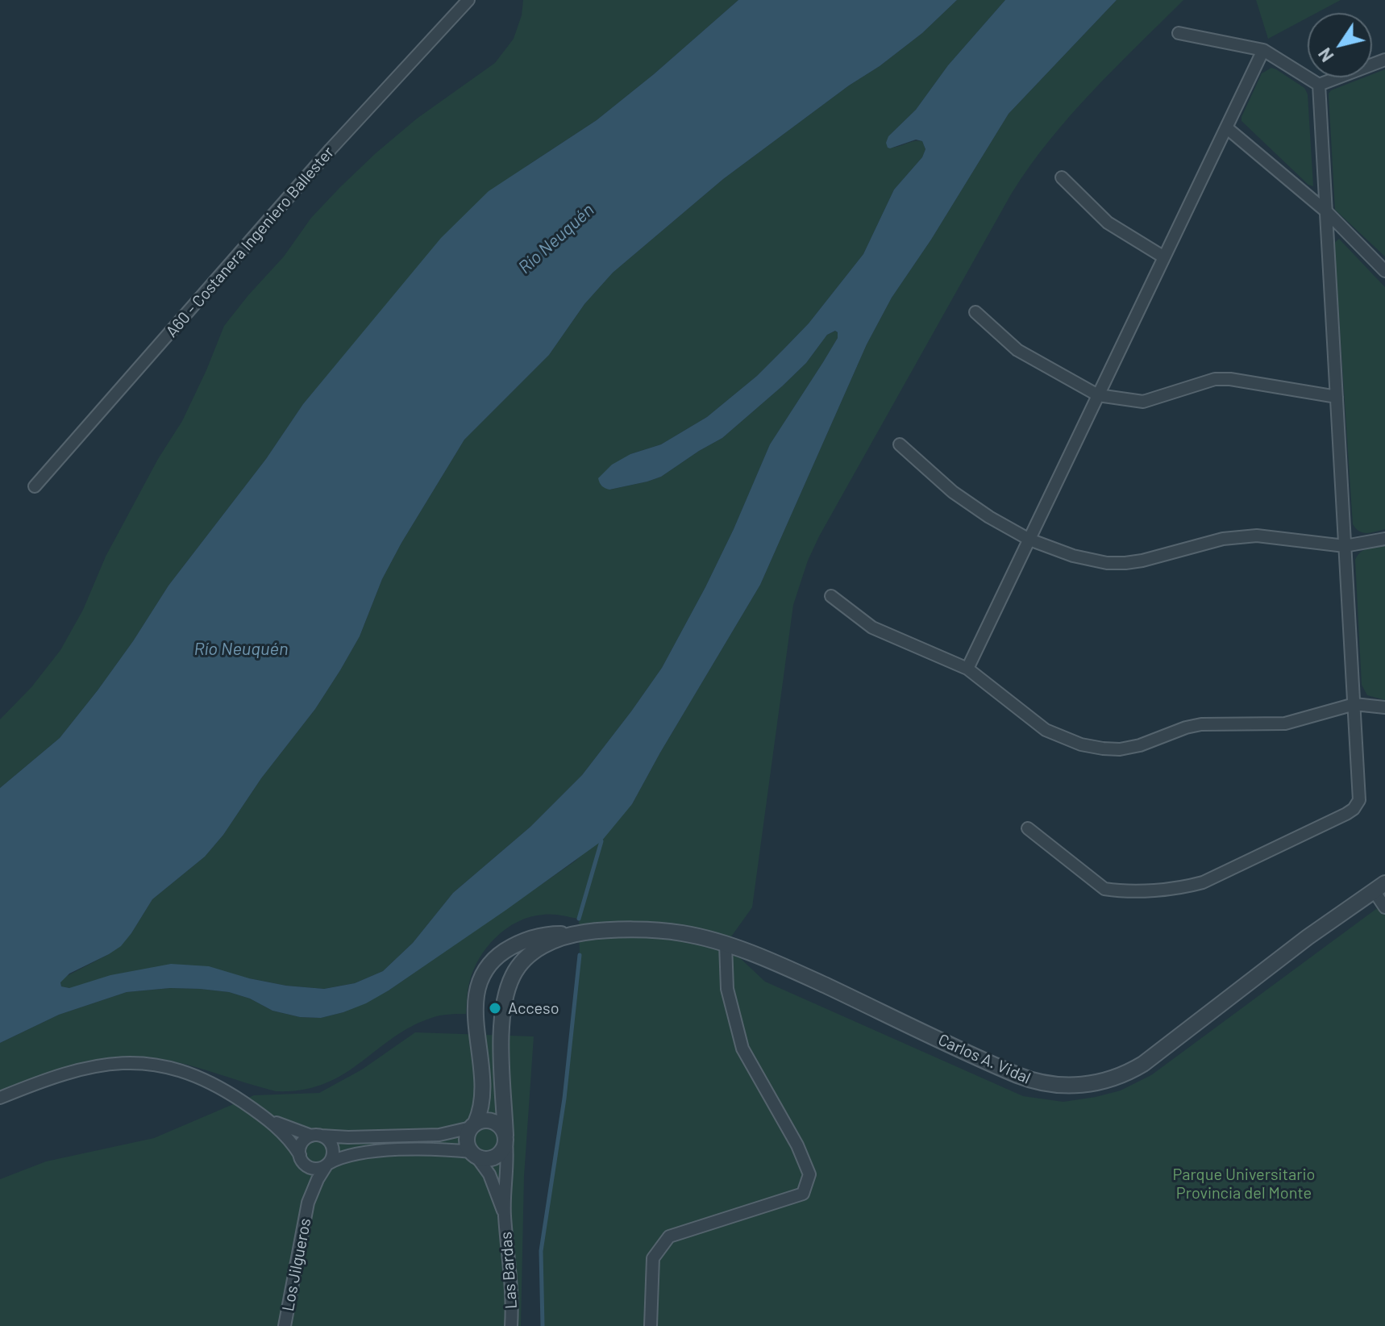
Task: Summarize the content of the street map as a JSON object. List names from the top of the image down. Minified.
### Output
{"streets":{"street":["A60 - Costanera Ingeniero Ballester","Carlos A. Vidal","Los Jilgueros","Las Bardas"]},"crossings":[["Carlos A. Vidal","Las Bardas"]],"water":["Río Neuquén"],"parks":["Parque Universitario Provincia del Monte"],"places":["Acceso"],"north":"bottom left"}
